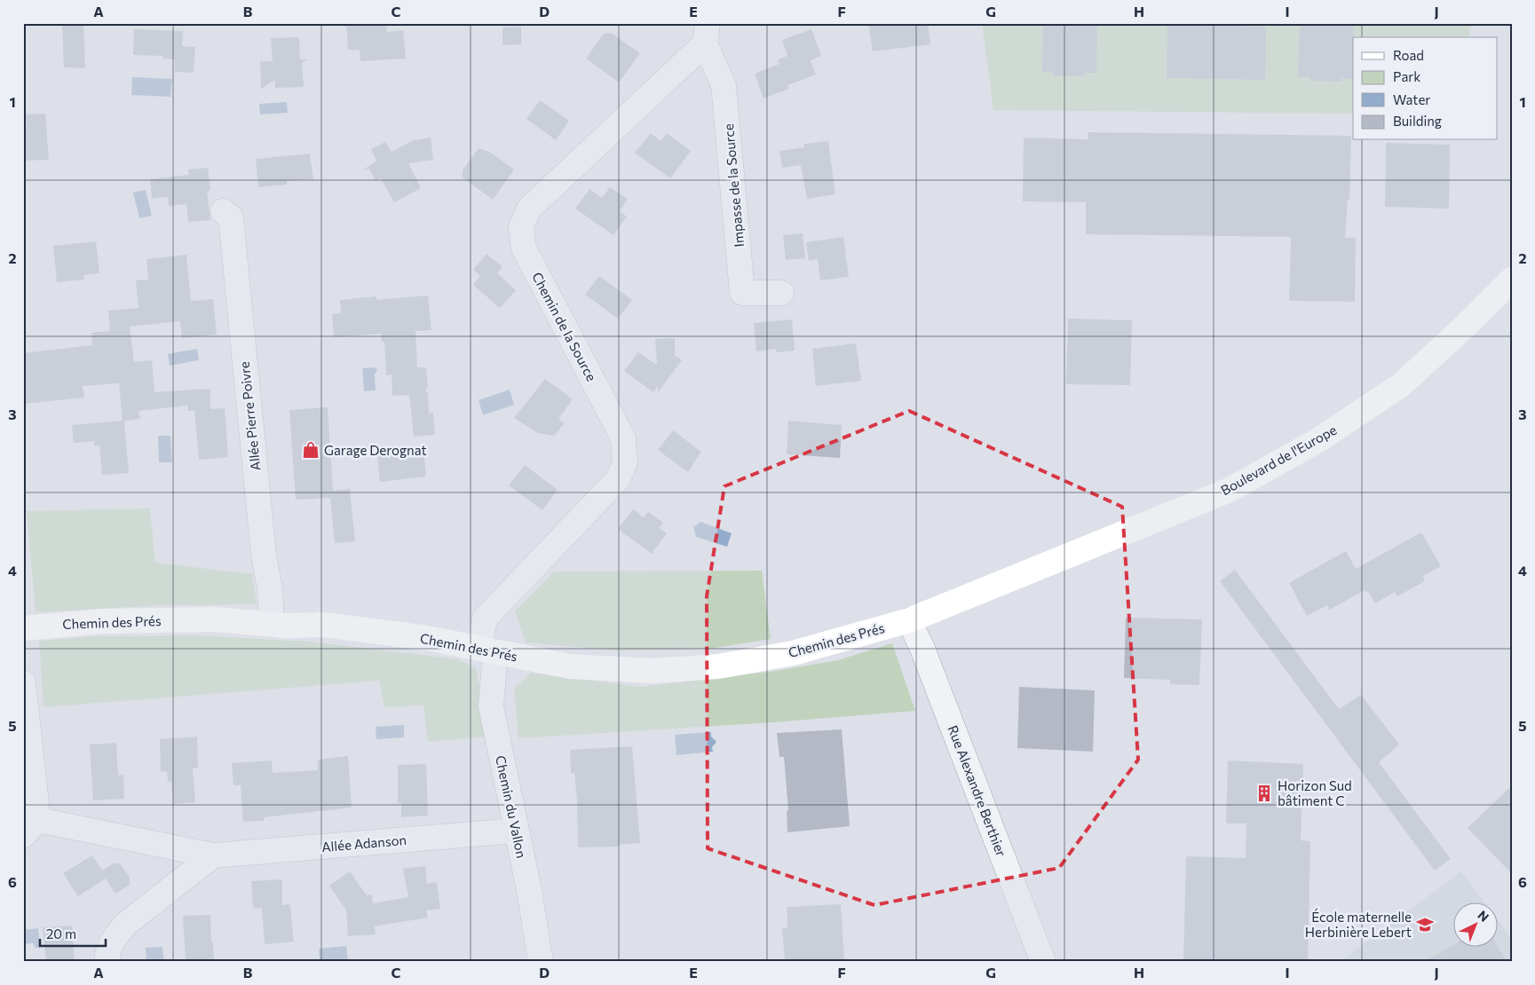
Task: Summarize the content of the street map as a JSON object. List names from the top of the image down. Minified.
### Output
{"streets":{"street":["Impasse de la Source","Chemin de la Source","Allée Pierre Poivre","Boulevard de l'Europe","Chemin des Prés","Rue Alexandre Berthier","Chemin du Vallon","Allée Adanson"]},"crossings":[["Impasse de la Source","Chemin de la Source"],["Chemin de la Source","Chemin des Prés"],["Chemin de la Source","Chemin du Vallon"],["Allée Pierre Poivre","Chemin des Prés"],["Boulevard de l'Europe","Chemin des Prés"],["Boulevard de l'Europe","Rue Alexandre Berthier"],["Chemin des Prés","Rue Alexandre Berthier"],["Chemin des Prés","Chemin du Vallon"],["Chemin du Vallon","Allée Adanson"]],"places":{"shop":["Garage Derognat"],"building":["Horizon Sud bâtiment C"],"school or university":["École maternelle Herbinière Lebert"]},"legend":["Road","Park","Water","Building"],"scale_bar":"20 m","north":"top right","grid":{"columns":["A","B","C","D","E","F","G","H","I","J"],"rows":["1","2","3","4","5","6"]}}
